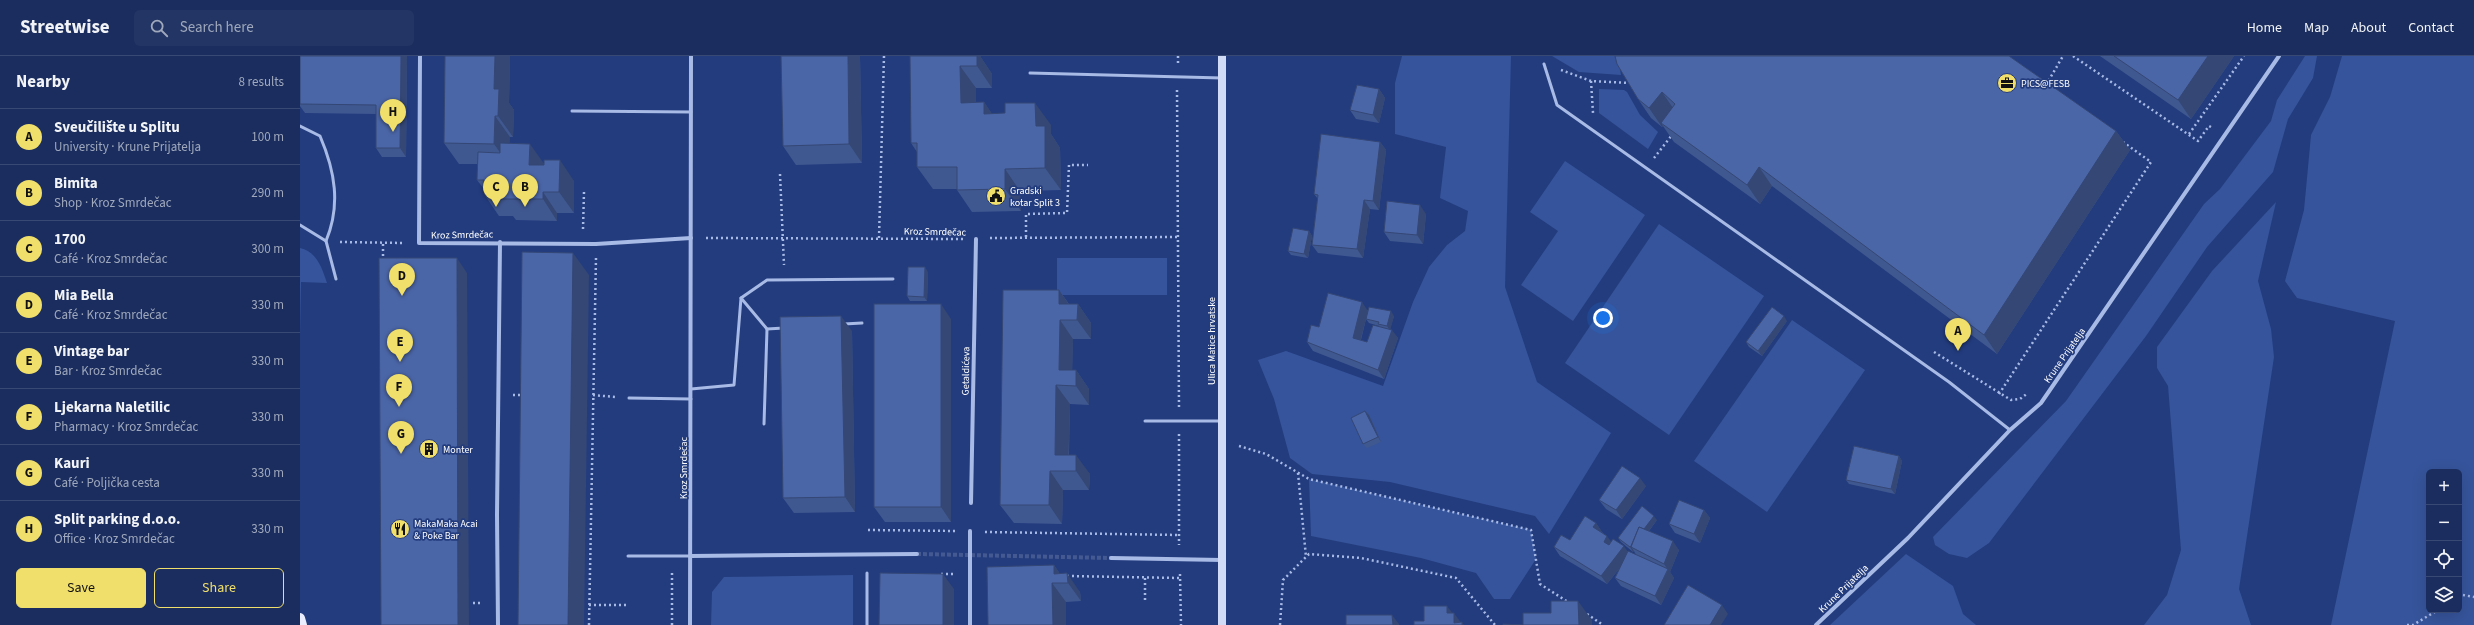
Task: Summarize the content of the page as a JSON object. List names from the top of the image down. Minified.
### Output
{"streets":{"street":["Kroz Smrdečac","Ulica Matice hrvatske","Krune Prijatelja","Getaldićeva"]},"crossings":[["Kroz Smrdečac","Getaldićeva"]],"places":{"office":["PICS@FESB"],"public building":["Gradski kotar Split 3"],"building":["Monter"],"restaurant":["MakaMaka Acai & Poke Bar"]},"page":{"header":"Streetwise","search":"Search here","nav":["Home","Map","About","Contact"],"heading":["Nearby","8 results"],"pins":["H","B","C","D","A","E","F","G"],"list":[{"mark":"A","name":"Sveučilište u Splitu","note":"University · Krune Prijatelja","value":"100 m"},{"mark":"B","name":"Bimita","note":"Shop · Kroz Smrdečac","value":"290 m"},{"mark":"C","name":"1700","note":"Café · Kroz Smrdečac","value":"300 m"},{"mark":"D","name":"Mia Bella","note":"Café · Kroz Smrdečac","value":"330 m"},{"mark":"E","name":"Vintage bar","note":"Bar · Kroz Smrdečac","value":"330 m"},{"mark":"F","name":"Ljekarna Naletilic","note":"Pharmacy · Kroz Smrdečac","value":"330 m"},{"mark":"G","name":"Kauri","note":"Café · Poljička cesta","value":"330 m"},{"mark":"H","name":"Split parking d.o.o.","note":"Office · Kroz Smrdečac","value":"330 m"}],"map_buttons":["+","−"],"buttons":["Save","Share"]}}
